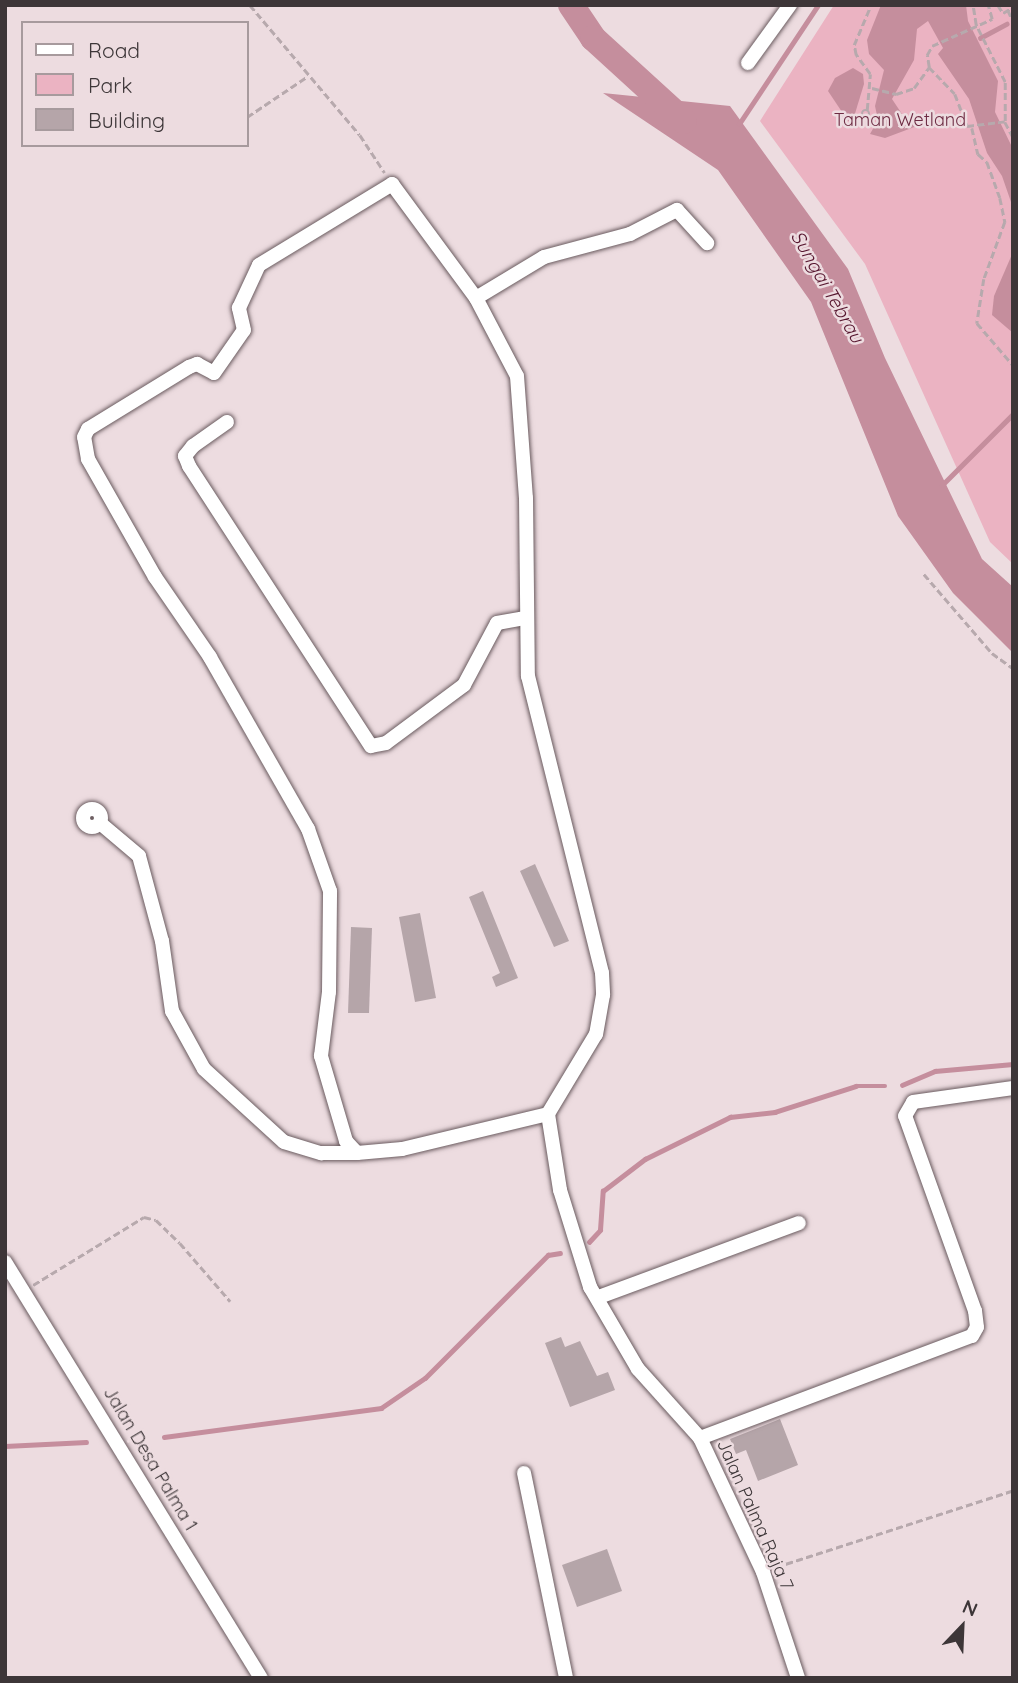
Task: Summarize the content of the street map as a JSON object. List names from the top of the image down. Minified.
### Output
{"streets":{"street":["Jalan Desa Palma 1","Jalan Palma Raja 7"]},"water":["Sungai Tebrau"],"parks":["Taman Wetland"],"legend":["Road","Park","Building"],"north":"top right"}
